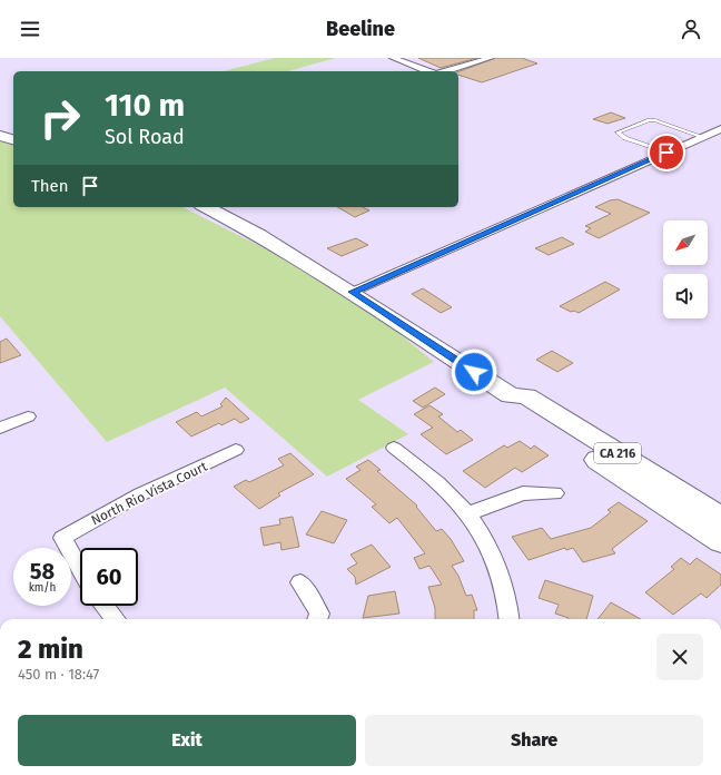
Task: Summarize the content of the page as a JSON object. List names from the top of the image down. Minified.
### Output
{"streets":{"main road":["CA 216"],"street":["North Rio Vista Court"]},"north":"bottom left","page":{"header":"Beeline","turn":["110 m","Sol Road"],"then":"Then","speed":"58 km/h","limit":"60","heading":["2 min","450 m · 18:47"],"buttons":["Exit","Share"]}}
